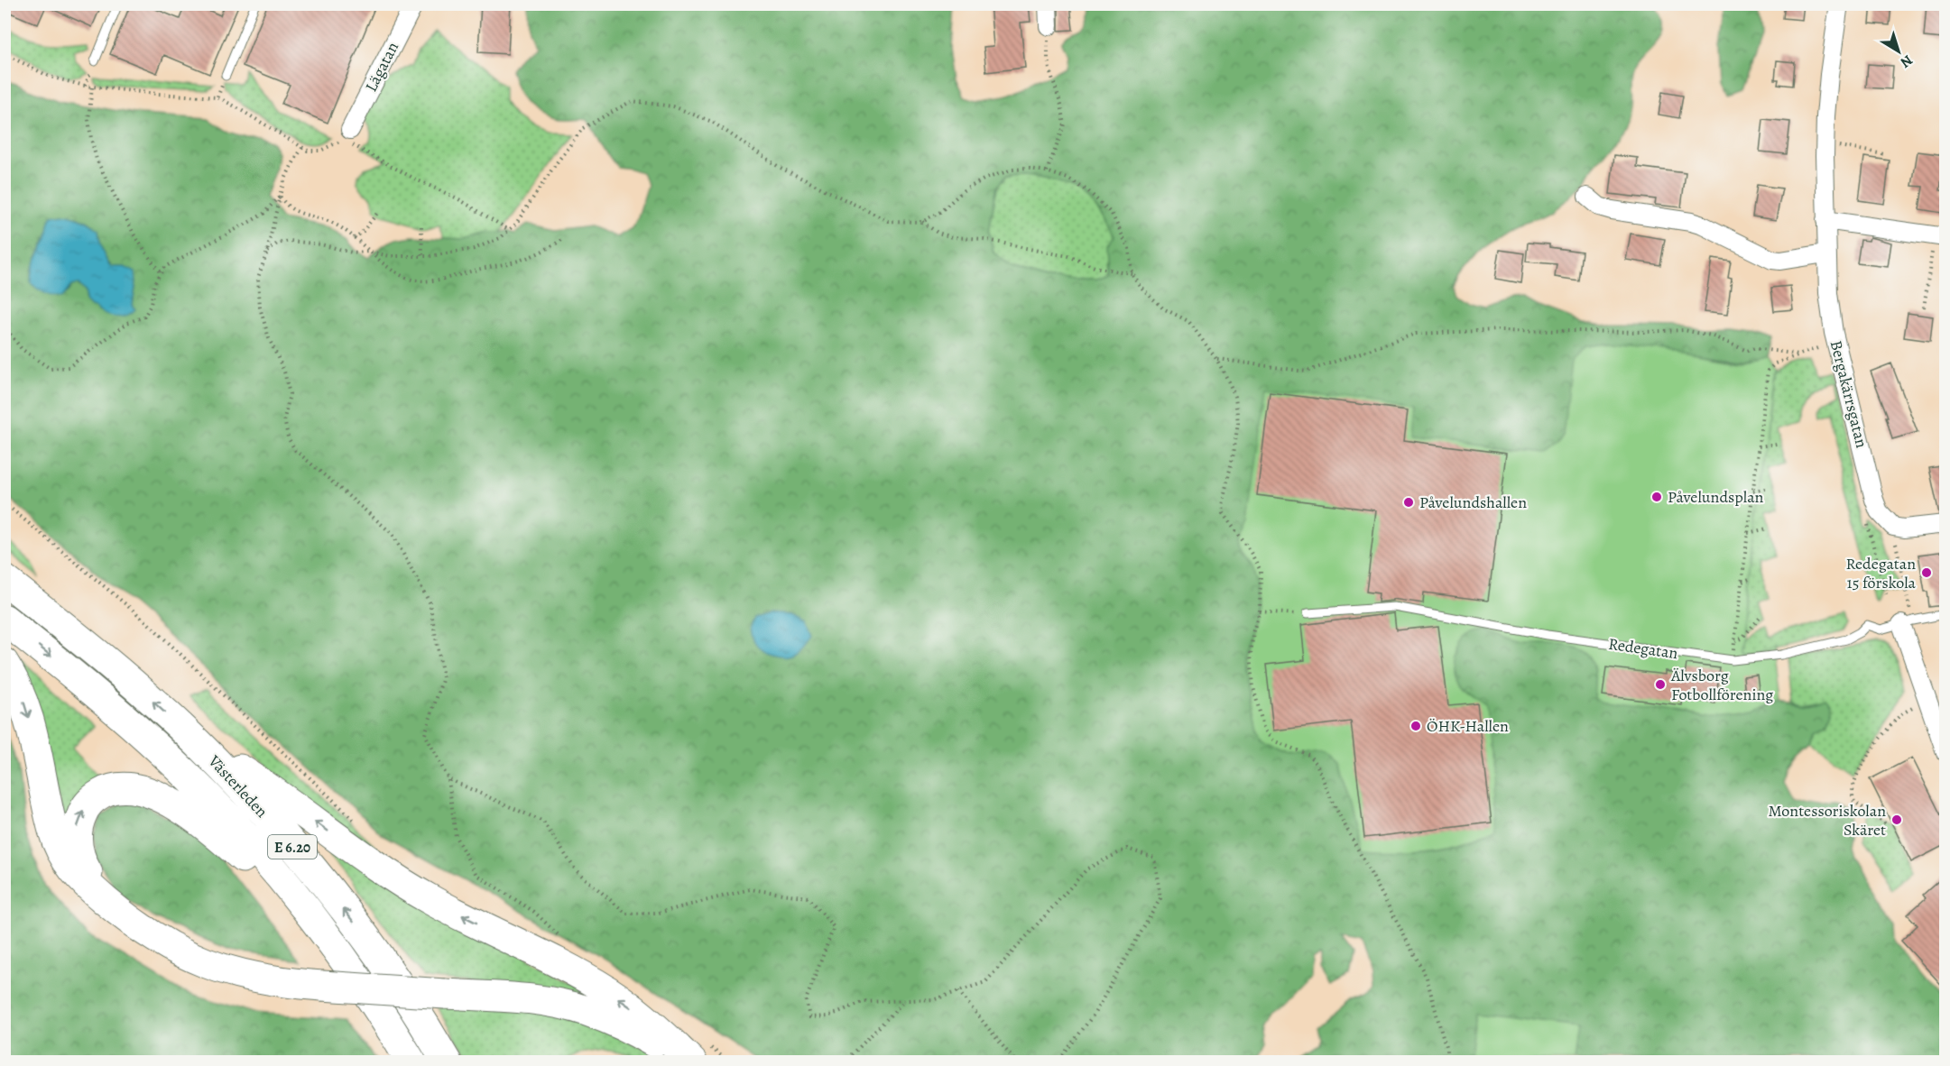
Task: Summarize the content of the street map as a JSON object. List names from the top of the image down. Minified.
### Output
{"streets":{"highway":["Västerleden","E 6.20"],"street":["Lägatan","Bergakärrsgatan"],"lane":["Redegatan"]},"places":["Påvelundsplan","Påvelundshallen","Redegatan 15 förskola","Älvsborg Fotbollförening","ÖHK-Hallen","Montessoriskolan Skäret"],"north":"bottom right"}
